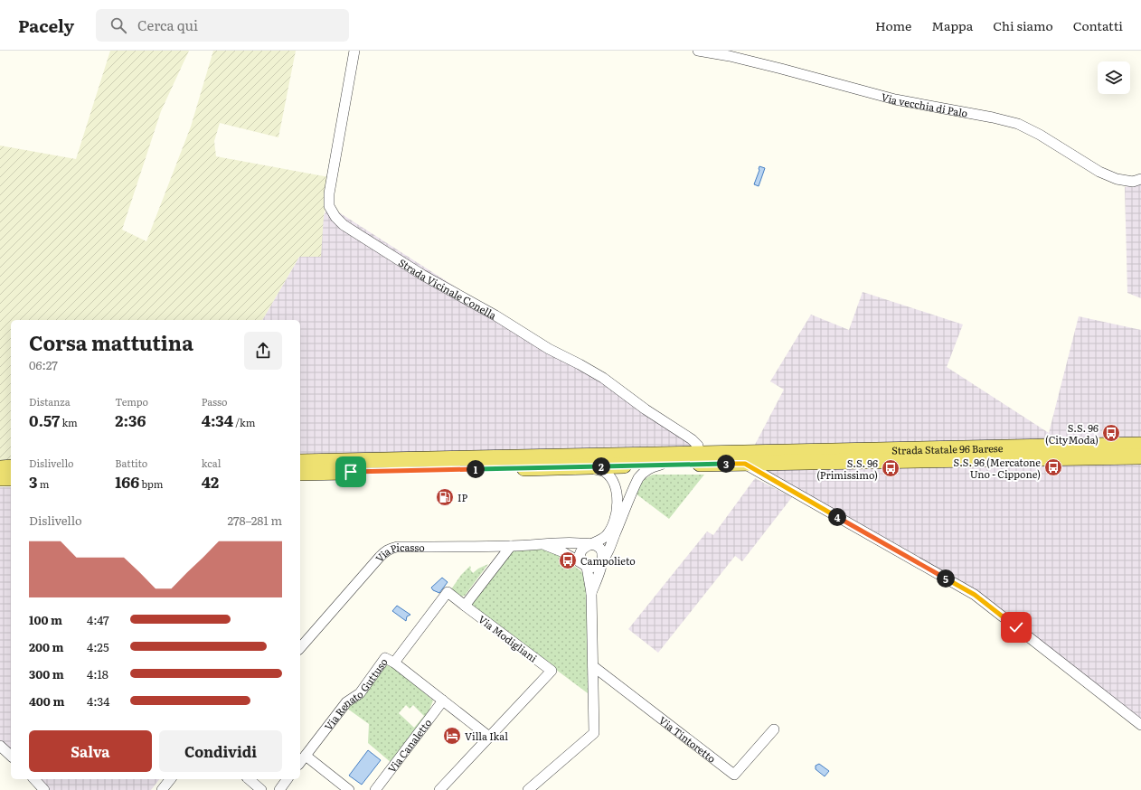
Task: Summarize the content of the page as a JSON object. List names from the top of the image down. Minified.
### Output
{"streets":{"main road":["Strada Statale 96 Barese"],"street":["Via vecchia di Palo","Strada Vicinale Conella","Via Picasso","Via Modigliani","Via Renato Guttuso","Via Tintoretto","Via Canaletto"]},"crossings":[["Strada Vicinale Conella","Strada Statale 96 Barese"],["Via Modigliani","Via Renato Guttuso"]],"places":{"bus stop":["S.S. 96 (CityModa)","S.S. 96 (Mercatone Uno - Cippone)","S.S. 96 (Primissimo)","Campolieto"],"fuel station":["IP"],"hotel":["Villa Ikal"]},"page":{"header":"Pacely","search":"Cerca qui","nav":["Home","Mappa","Chi siamo","Contatti"],"heading":["Corsa mattutina","06:27"],"stats":[["Distanza","0.57 km"],["Tempo","2:36"],["Passo","4:34 /km"],["Dislivello","3 m"],["Battito","166 bpm"],["kcal","42"]],"pins":["3","2","1","4","5"],"chart":["Dislivello","278–281 m"],"list":[{"name":"100 m","note":"4:47"},{"name":"200 m","note":"4:25"},{"name":"300 m","note":"4:18"},{"name":"400 m","note":"4:34"}],"buttons":["Salva","Condividi"]}}
